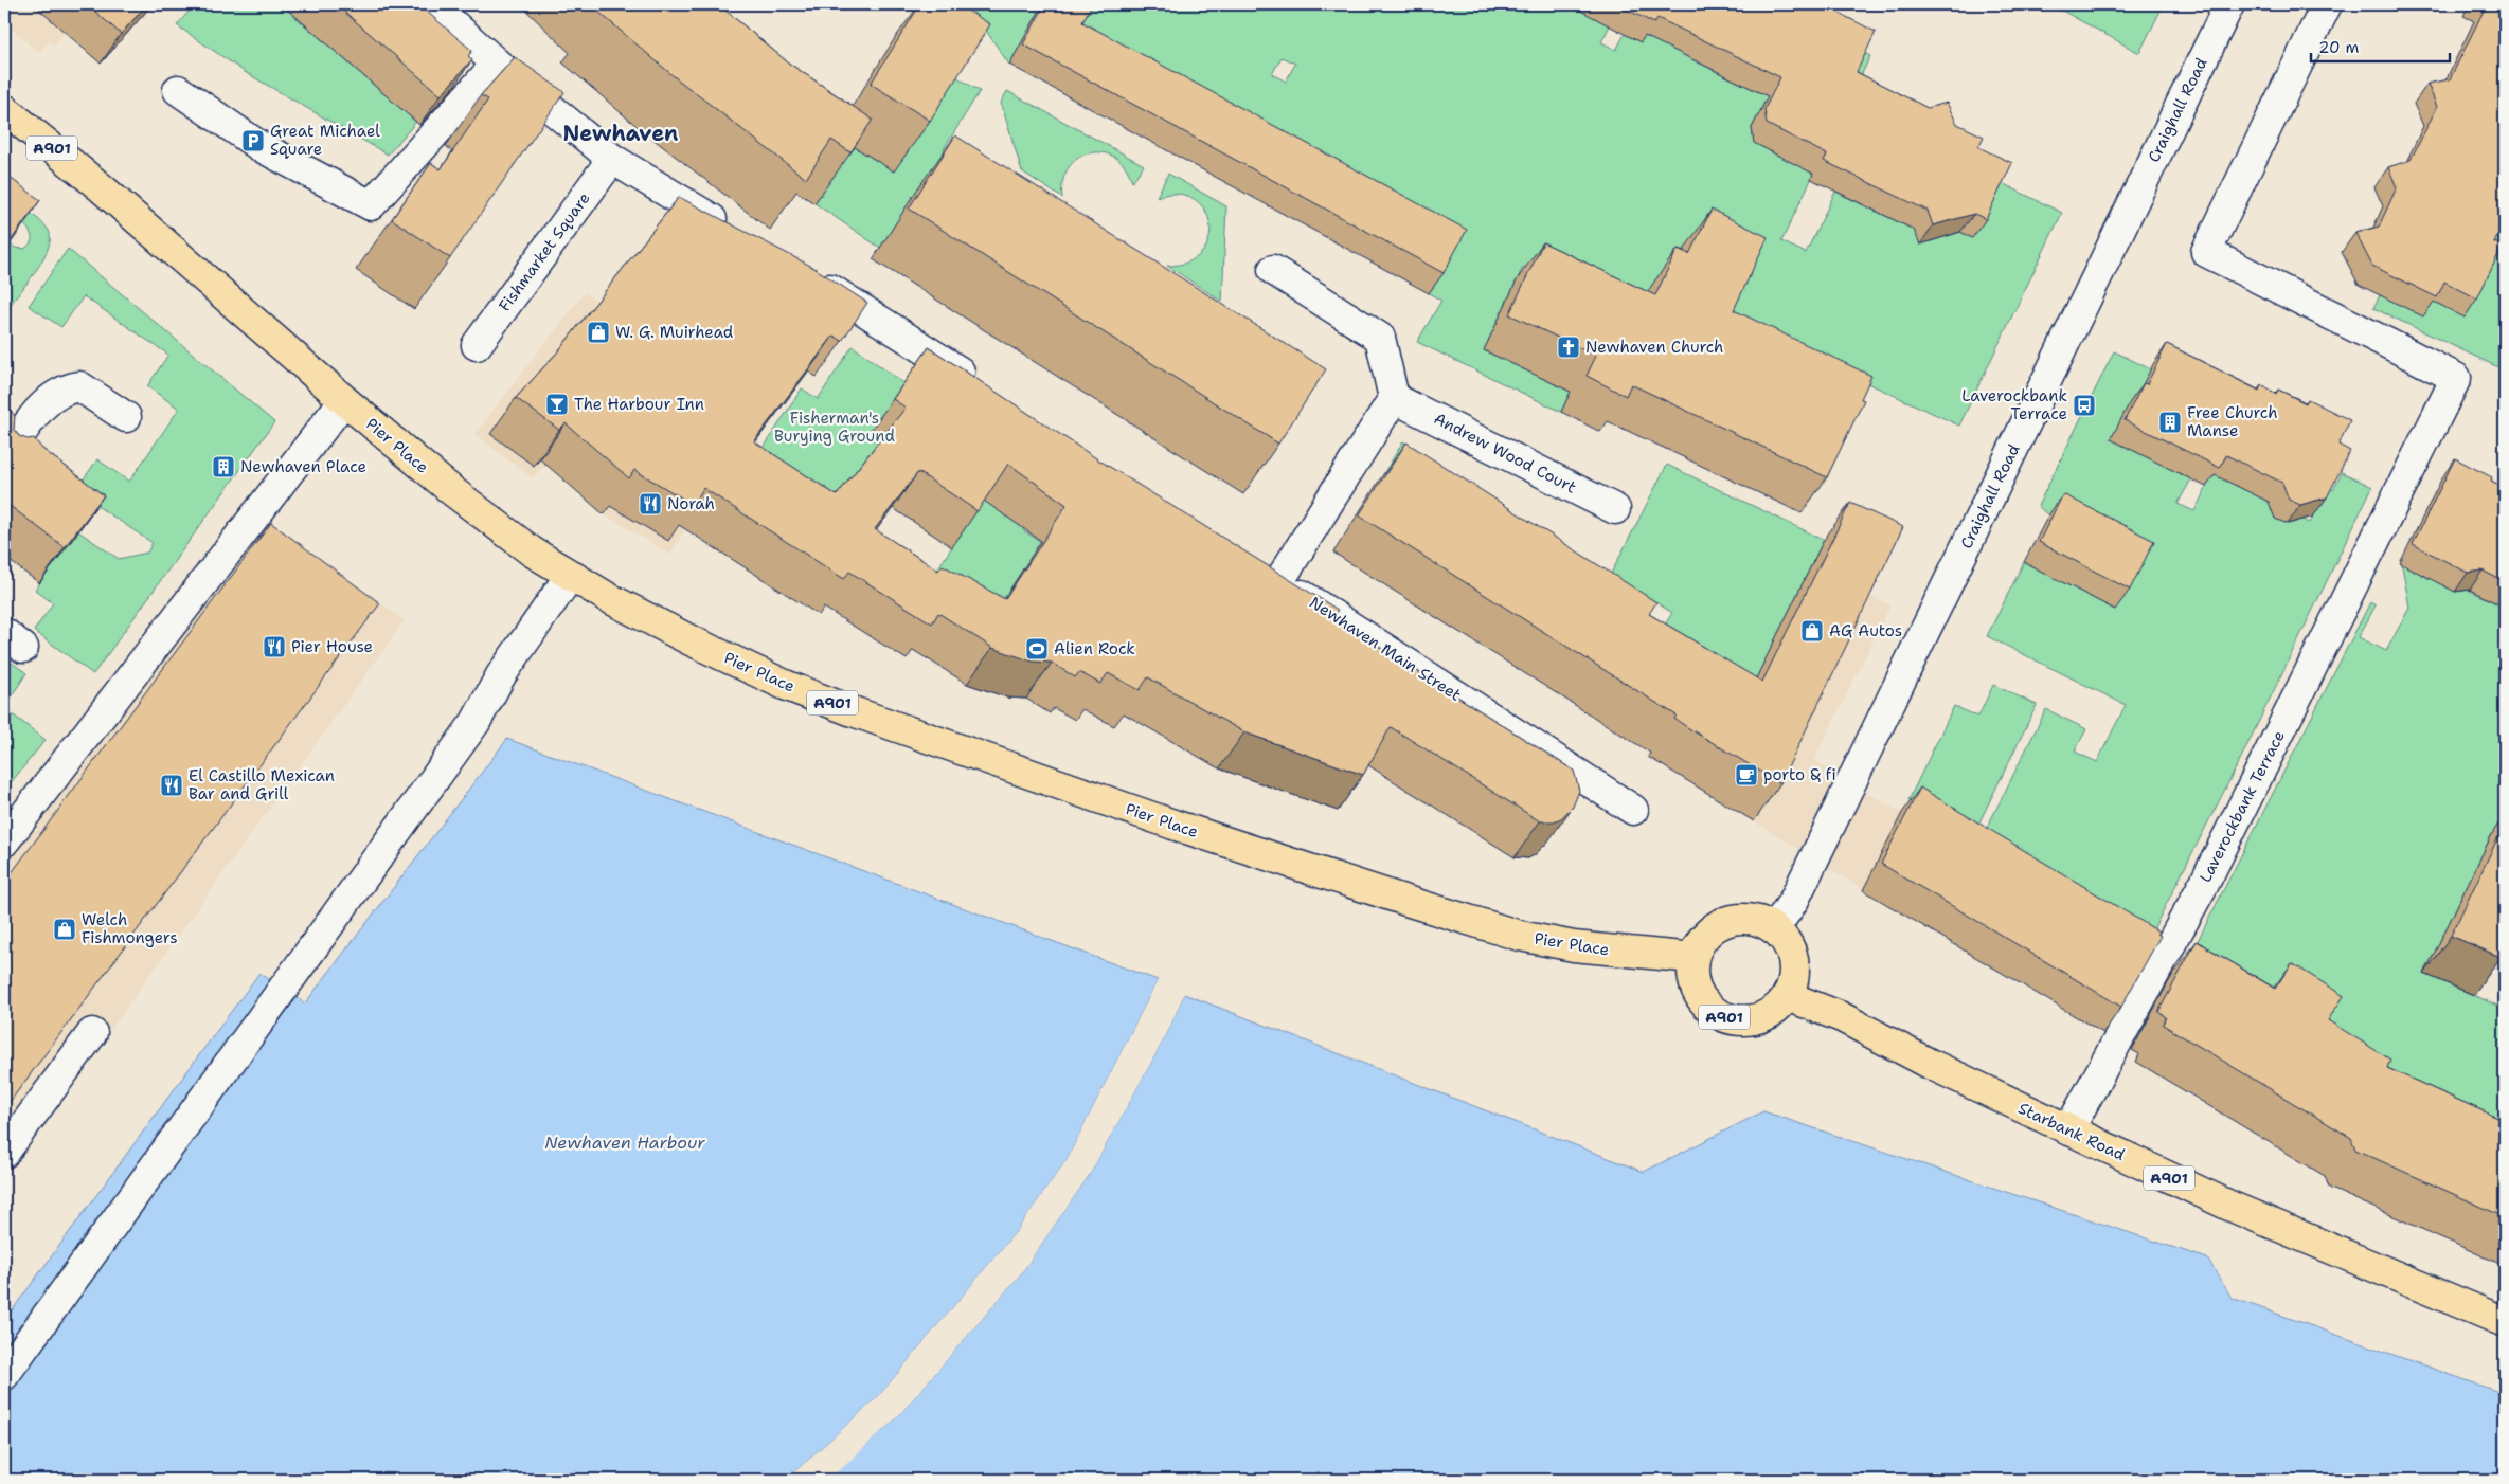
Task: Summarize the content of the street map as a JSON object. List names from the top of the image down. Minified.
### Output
{"streets":{"main road":["A901","Pier Place","Starbank Road"],"street":["Craighall Road","Fishmarket Square","Andrew Wood Court","Newhaven Main Street","Laverockbank Terrace"]},"crossings":[["Craighall Road","A901"],["Craighall Road","Pier Place"],["Craighall Road","Starbank Road"],["A901","Pier Place"],["A901","Starbank Road"],["Pier Place","Starbank Road"],["Laverockbank Terrace","Starbank Road"]],"districts":["Newhaven"],"water":["Newhaven Harbour"],"parks":["Fisherman's Burying Ground"],"places":{"parking":["Great Michael Square"],"shop":["W. G. Muirhead","AG Autos","Welch Fishmongers"],"church":["Newhaven Church"],"bar":["The Harbour Inn"],"bus stop":["Laverockbank Terrace"],"building":["Free Church Manse","Newhaven Place"],"restaurant":["Norah","Pier House","El Castillo Mexican Bar and Grill"],"sports":["Alien Rock"],"cafe":["porto & fi"]},"scale_bar":"20 m"}
